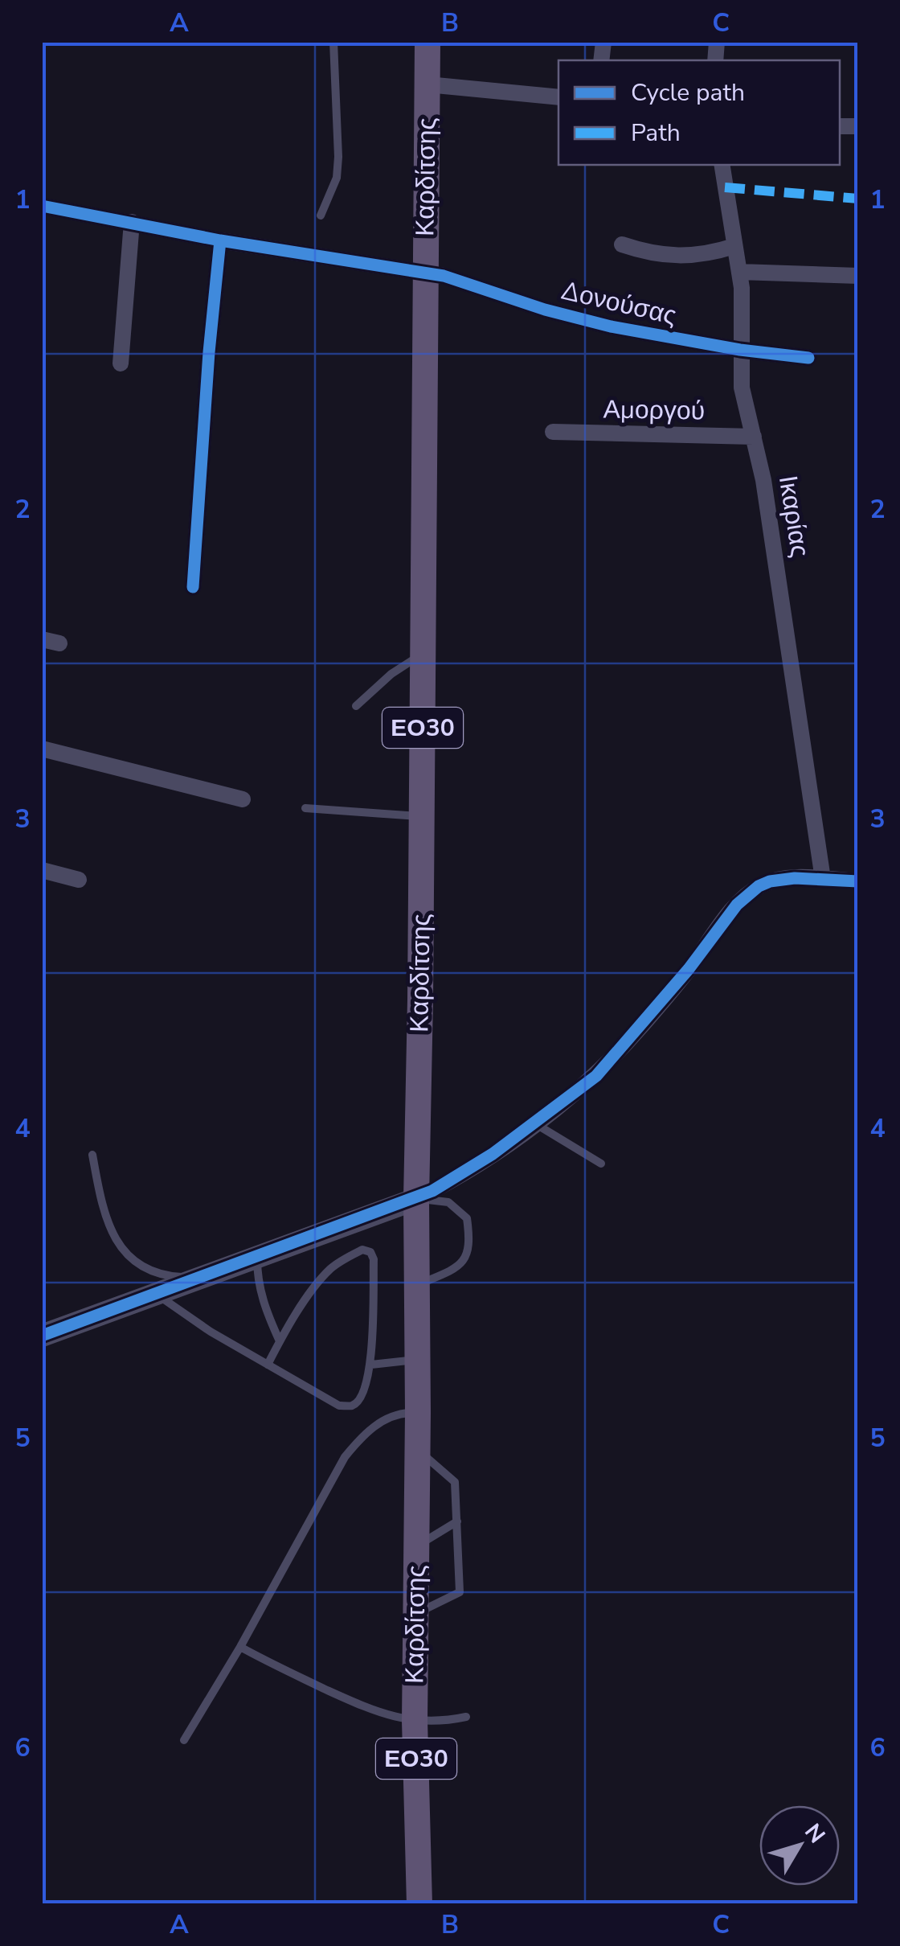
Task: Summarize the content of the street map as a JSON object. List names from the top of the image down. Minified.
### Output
{"streets":{"main road":["Καρδίτσης","ΕΟ30"],"street":["Δονούσας","Αμοργού","Ικαρίας"]},"crossings":[["Καρδίτσης","Δονούσας"],["Δονούσας","Ικαρίας"],["Αμοργού","Ικαρίας"]],"legend":["Cycle path","Path"],"north":"top right","grid":{"columns":["A","B","C"],"rows":["1","2","3","4","5","6"]}}
